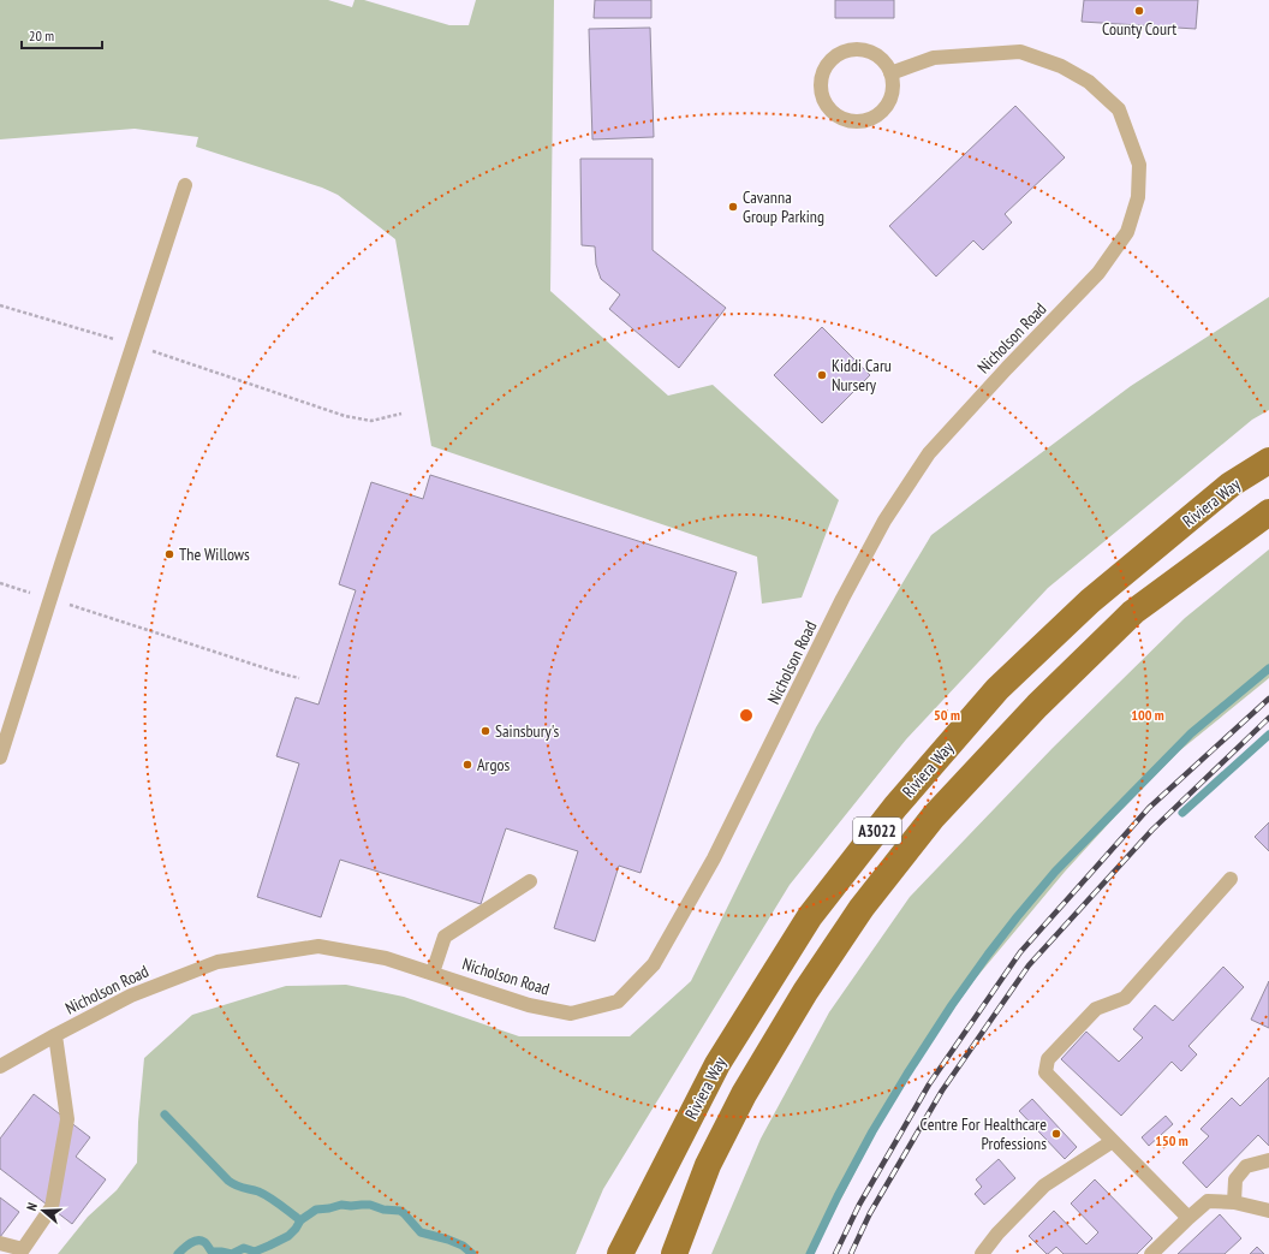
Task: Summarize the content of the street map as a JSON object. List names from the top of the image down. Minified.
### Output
{"streets":{"main road":["Riviera Way","A3022"],"lane":["Nicholson Road"]},"places":["County Court","Cavanna Group Parking","Kiddi Caru Nursery","The Willows","Sainsbury's","Argos","Centre For Healthcare Professions"],"scale_bar":"20 m","north":"left","rings":["50 m","100 m","150 m"]}
